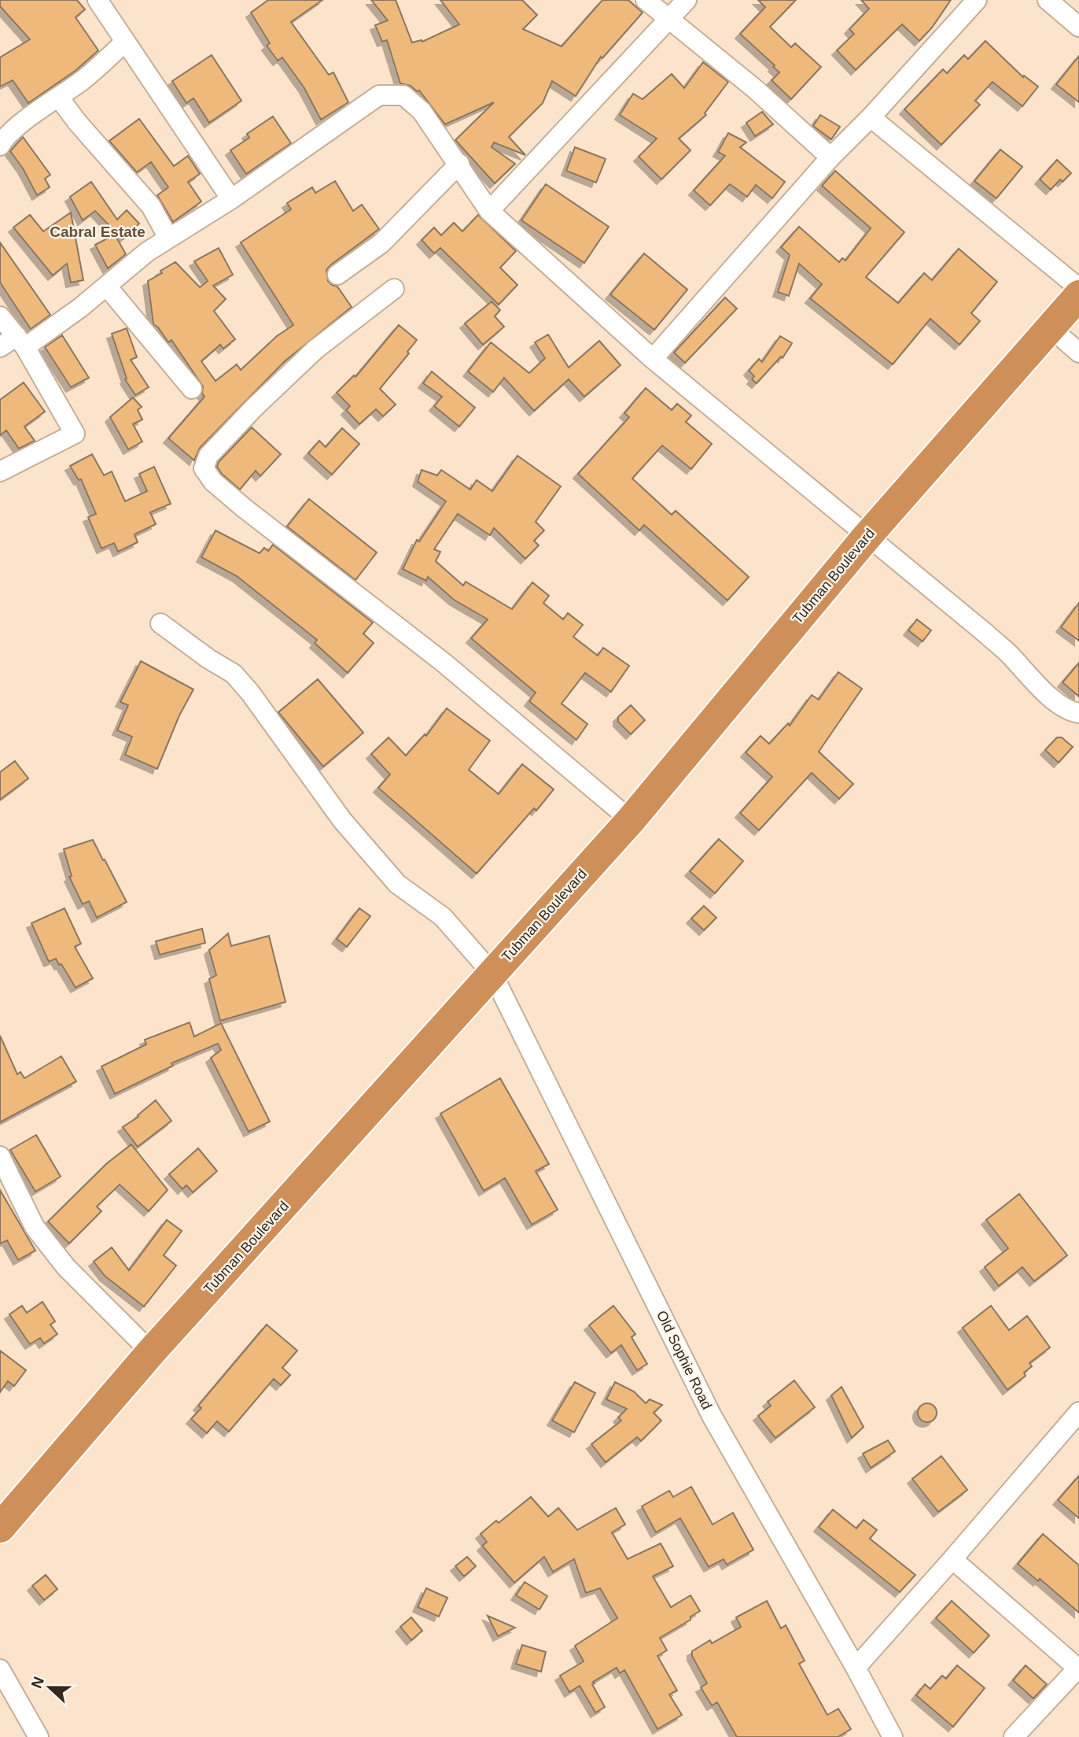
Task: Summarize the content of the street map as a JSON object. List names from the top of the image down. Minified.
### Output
{"streets":{"highway":["Tubman Boulevard"],"street":["Old Sophie Road"]},"crossings":[["Tubman Boulevard","Old Sophie Road"]],"districts":["Cabral Estate"],"north":"left"}
